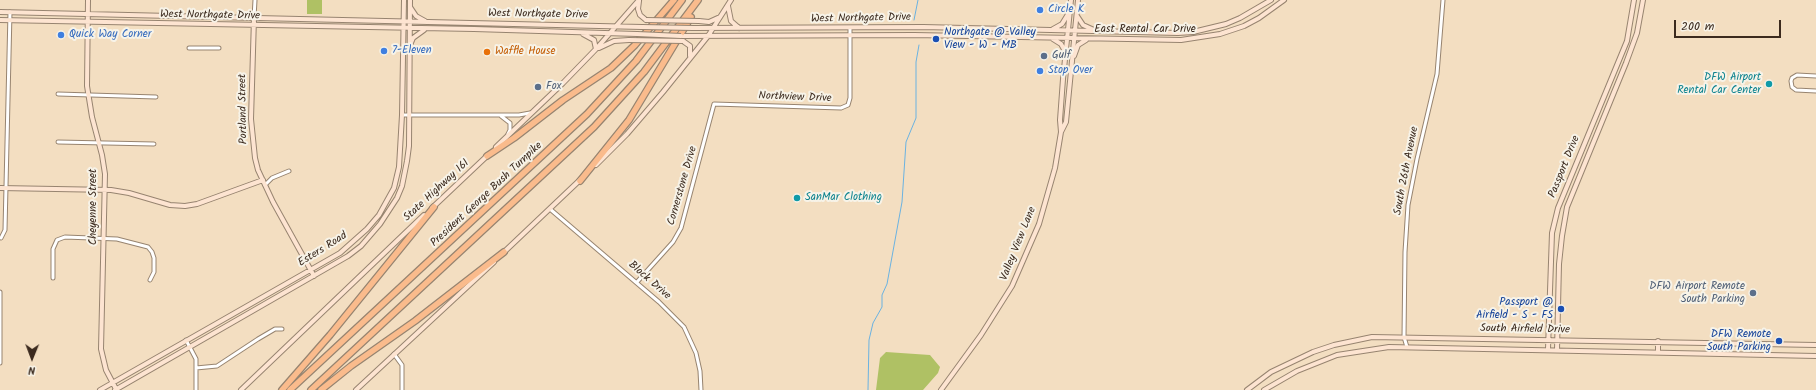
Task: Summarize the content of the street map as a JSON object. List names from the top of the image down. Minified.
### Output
{"streets":{"highway":["President George Bush Turnpike"],"main road":["West Northgate Drive","East Rental Car Drive","Portland Street","Passport Drive","State Highway 161","Cheyenne Street","Valley View Lane","Esters Road","South Airfield Drive"],"street":["Northview Drive","South 26th Avenue","Cornerstone Drive","Block Drive"]},"crossings":[["West Northgate Drive","East Rental Car Drive"],["West Northgate Drive","Northview Drive"],["West Northgate Drive","Portland Street"],["West Northgate Drive","State Highway 161"],["West Northgate Drive","Cheyenne Street"],["West Northgate Drive","Valley View Lane"],["West Northgate Drive","Esters Road"],["East Rental Car Drive","Valley View Lane"],["Northview Drive","Cornerstone Drive"],["Portland Street","Esters Road"],["Passport Drive","South Airfield Drive"],["South 26th Avenue","South Airfield Drive"],["Cornerstone Drive","Block Drive"],["Cheyenne Street","Esters Road"]],"places":["Circle K","Quick Way Corner","Northgate @ Valley View - W - MB","7-Eleven","Waffle House","Gulf","Stop Over","DFW Airport Rental Car Center","Fox","SanMar Clothing","DFW Airport Remote South Parking","Passport @ Airfield - S - FS","DFW Remote South Parking"],"scale_bar":"200 m","north":"bottom"}
